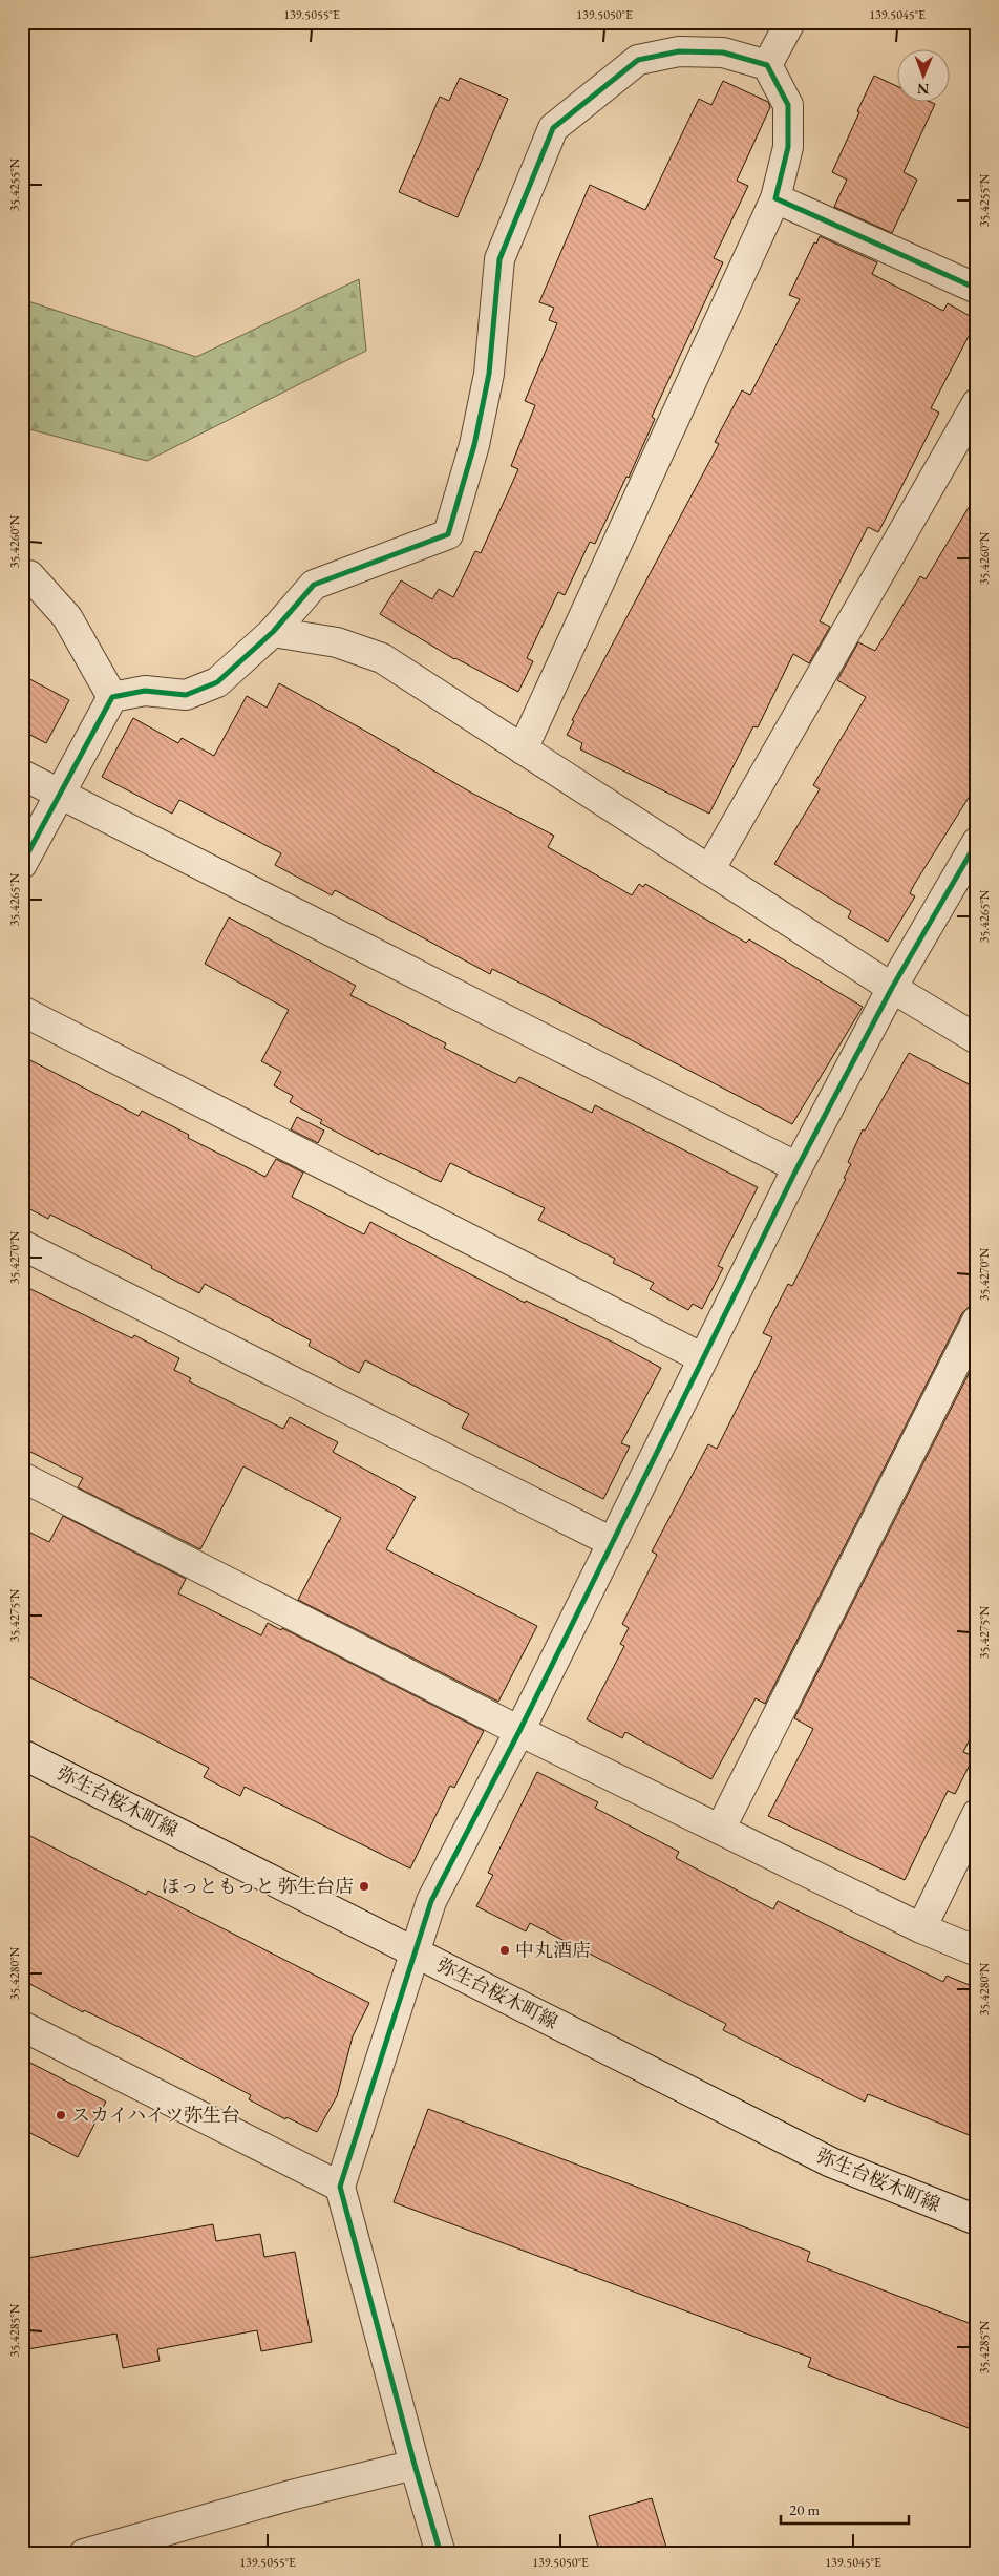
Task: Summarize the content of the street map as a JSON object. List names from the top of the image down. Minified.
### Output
{"streets":{"street":["弥生台桜木町線"]},"places":["ほっともっと 弥生台店","中丸酒店","スカイハイツ弥生台"],"scale_bar":"20 m","north":"bottom","coordinates":["139.5055°E","139.5050°E","139.5045°E","35.4255°N","35.4260°N","35.4265°N","35.4270°N","35.4275°N","35.4280°N","35.4285°N"]}
